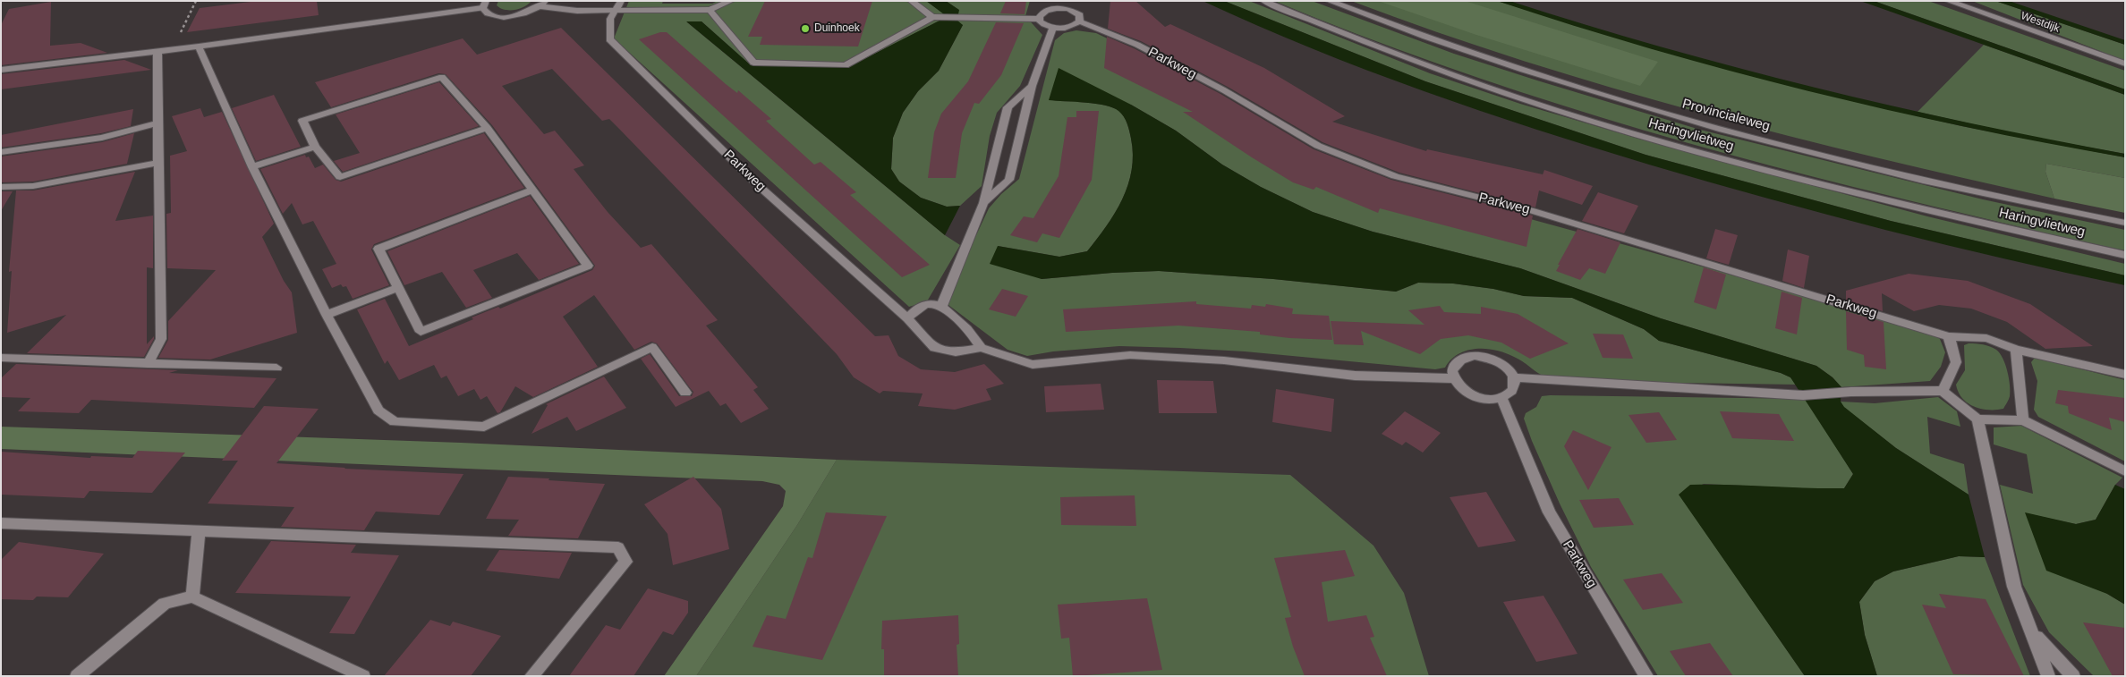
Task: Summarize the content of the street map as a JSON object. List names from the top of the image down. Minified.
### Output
{"streets":{"street":["Westdijk","Parkweg","Provincialeweg","Haringvlietweg"]},"places":["Duinhoek"]}
